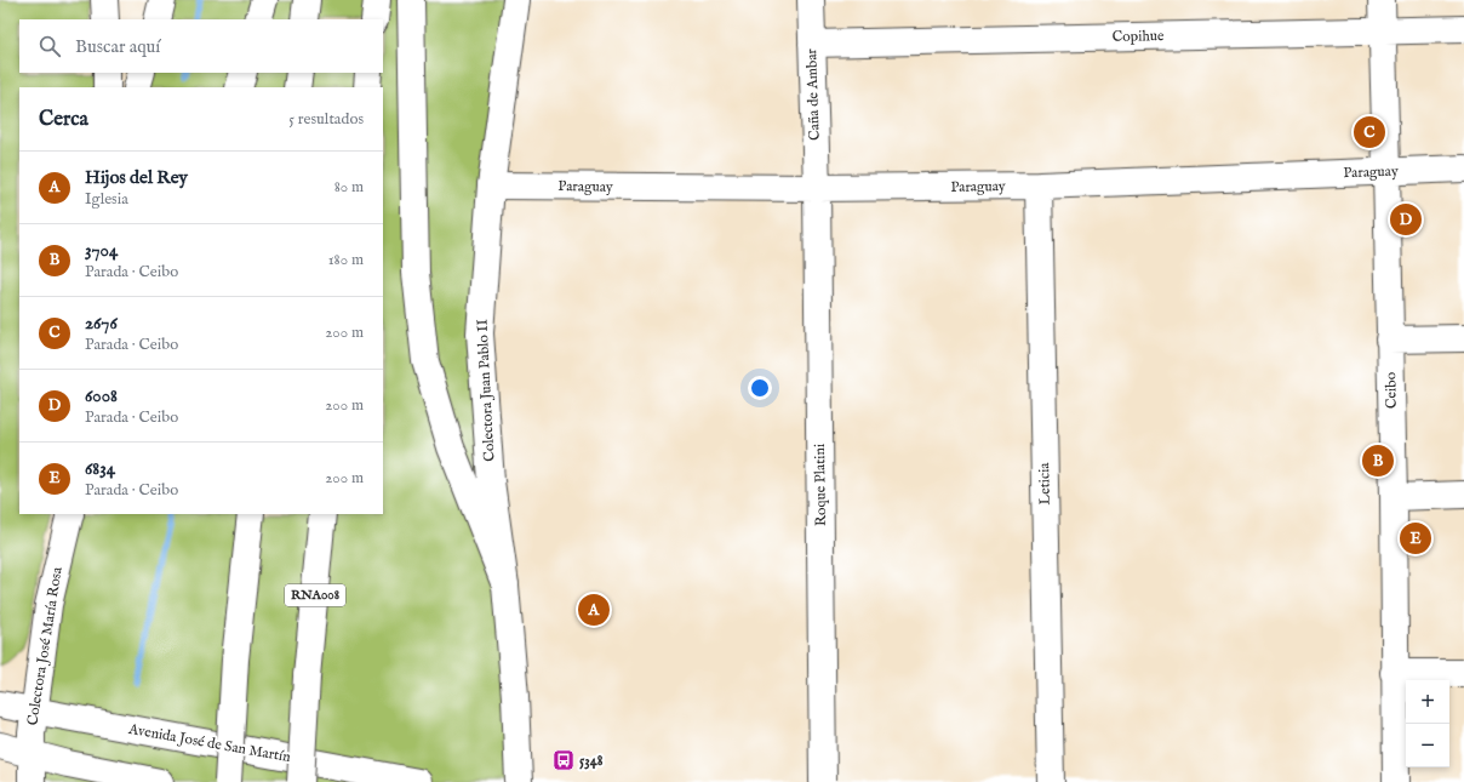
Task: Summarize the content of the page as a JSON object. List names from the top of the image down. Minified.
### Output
{"streets":{"main road":["Copihue","Caña de Ambar","Paraguay","Colectora Juan Pablo II","Ceibo","Leticia","Roque Platini","RNA008","Colectora José María Rosa","Avenida José de San Martín"]},"crossings":[["Copihue","Caña de Ambar"],["Copihue","Ceibo"],["Caña de Ambar","Paraguay"],["Caña de Ambar","Roque Platini"],["Paraguay","Colectora Juan Pablo II"],["Paraguay","Ceibo"],["Paraguay","Leticia"],["Paraguay","Roque Platini"],["Colectora José María Rosa","Avenida José de San Martín"]],"places":{"bus stop":["5348"]},"page":{"search":"Buscar aquí","heading":["Cerca","5 resultados"],"pins":["C","D","B","E","A"],"list":[{"mark":"A","name":"Hijos del Rey","note":"Iglesia","value":"80 m"},{"mark":"B","name":"3704","note":"Parada · Ceibo","value":"180 m"},{"mark":"C","name":"2676","note":"Parada · Ceibo","value":"200 m"},{"mark":"D","name":"6008","note":"Parada · Ceibo","value":"200 m"},{"mark":"E","name":"6834","note":"Parada · Ceibo","value":"200 m"}],"map_buttons":["+","−"]}}
